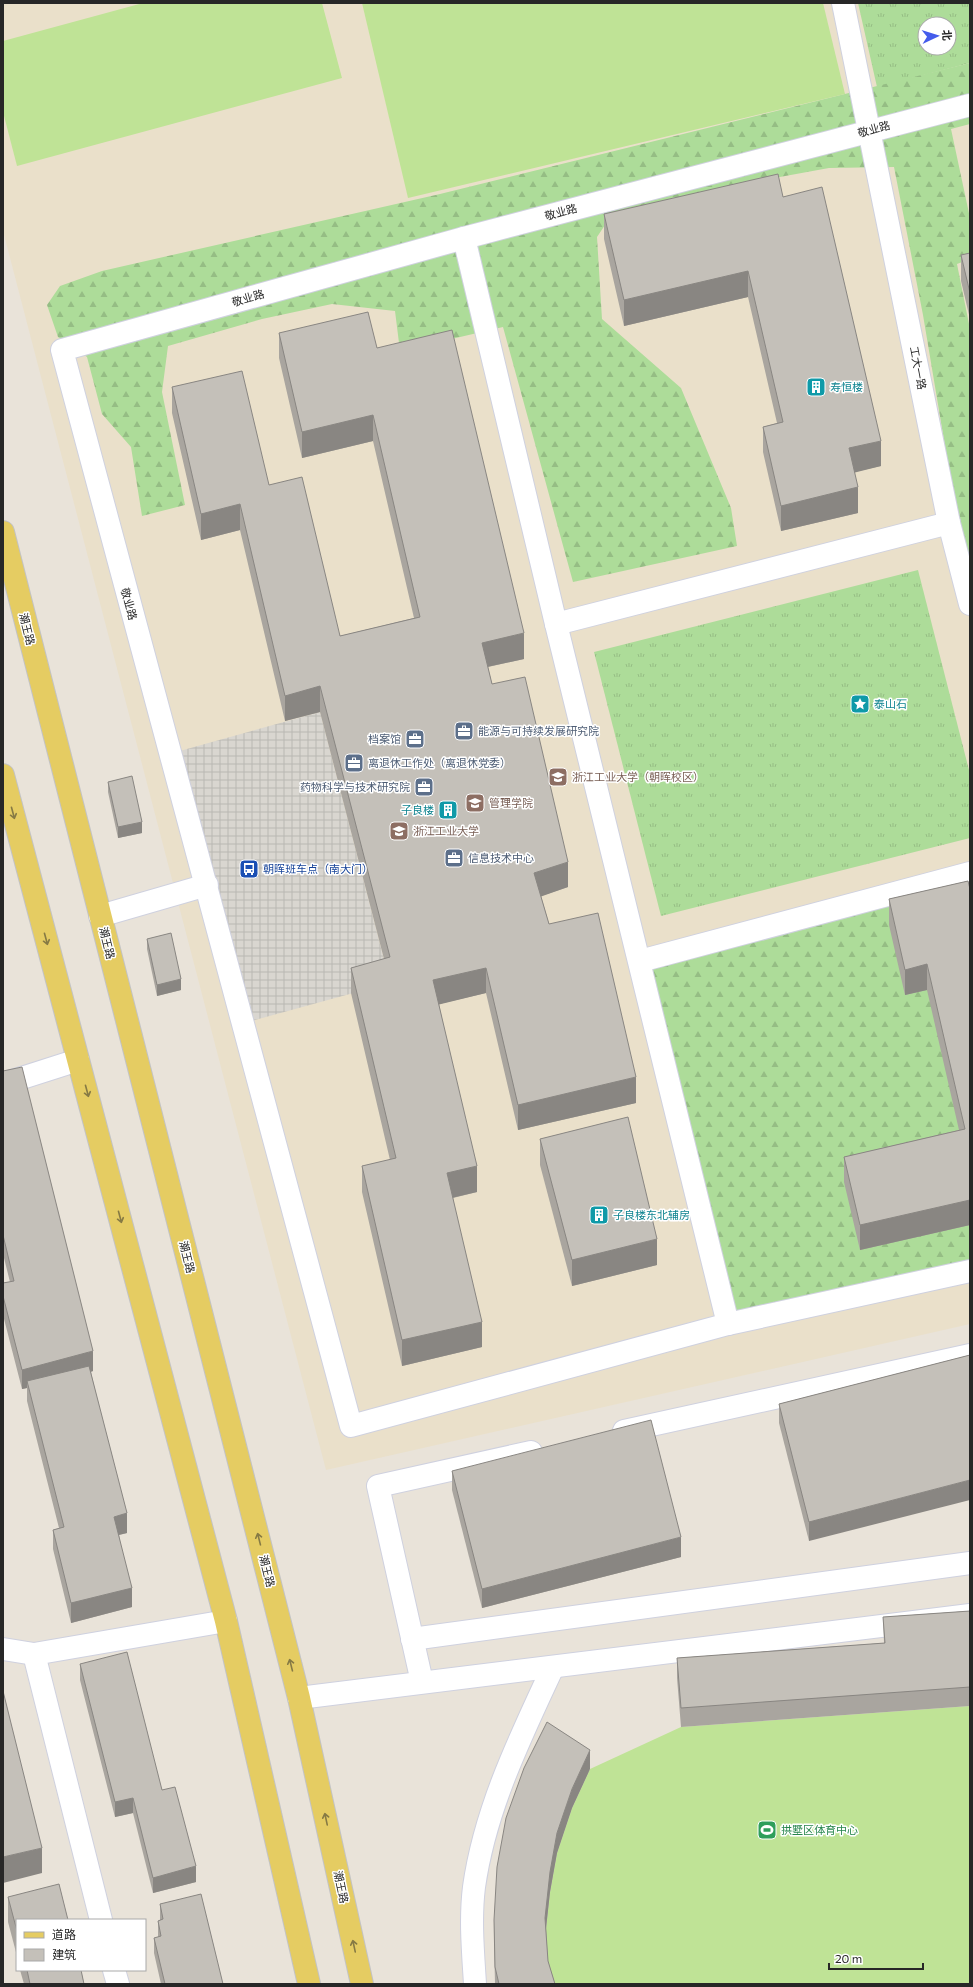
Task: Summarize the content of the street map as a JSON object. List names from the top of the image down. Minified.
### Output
{"streets":{"main road":["潮王路"],"street":["敬业路","工大一路"]},"crossings":[["敬业路","工大一路"]],"places":{"building":["寿恒楼","子良楼","子良楼东北辅房"],"place":["泰山石"],"office":["能源与可持续发展研究院","档案馆","离退休工作处（离退休党委）","药物科学与技术研究院","信息技术中心"],"school or university":["浙江工业大学（朝晖校区）","管理学院","浙江工业大学"],"bus stop":["朝晖班车点（南大门）"],"sports":["拱墅区体育中心"]},"legend":["道路","建筑"],"scale_bar":"20 m","north":"right"}
